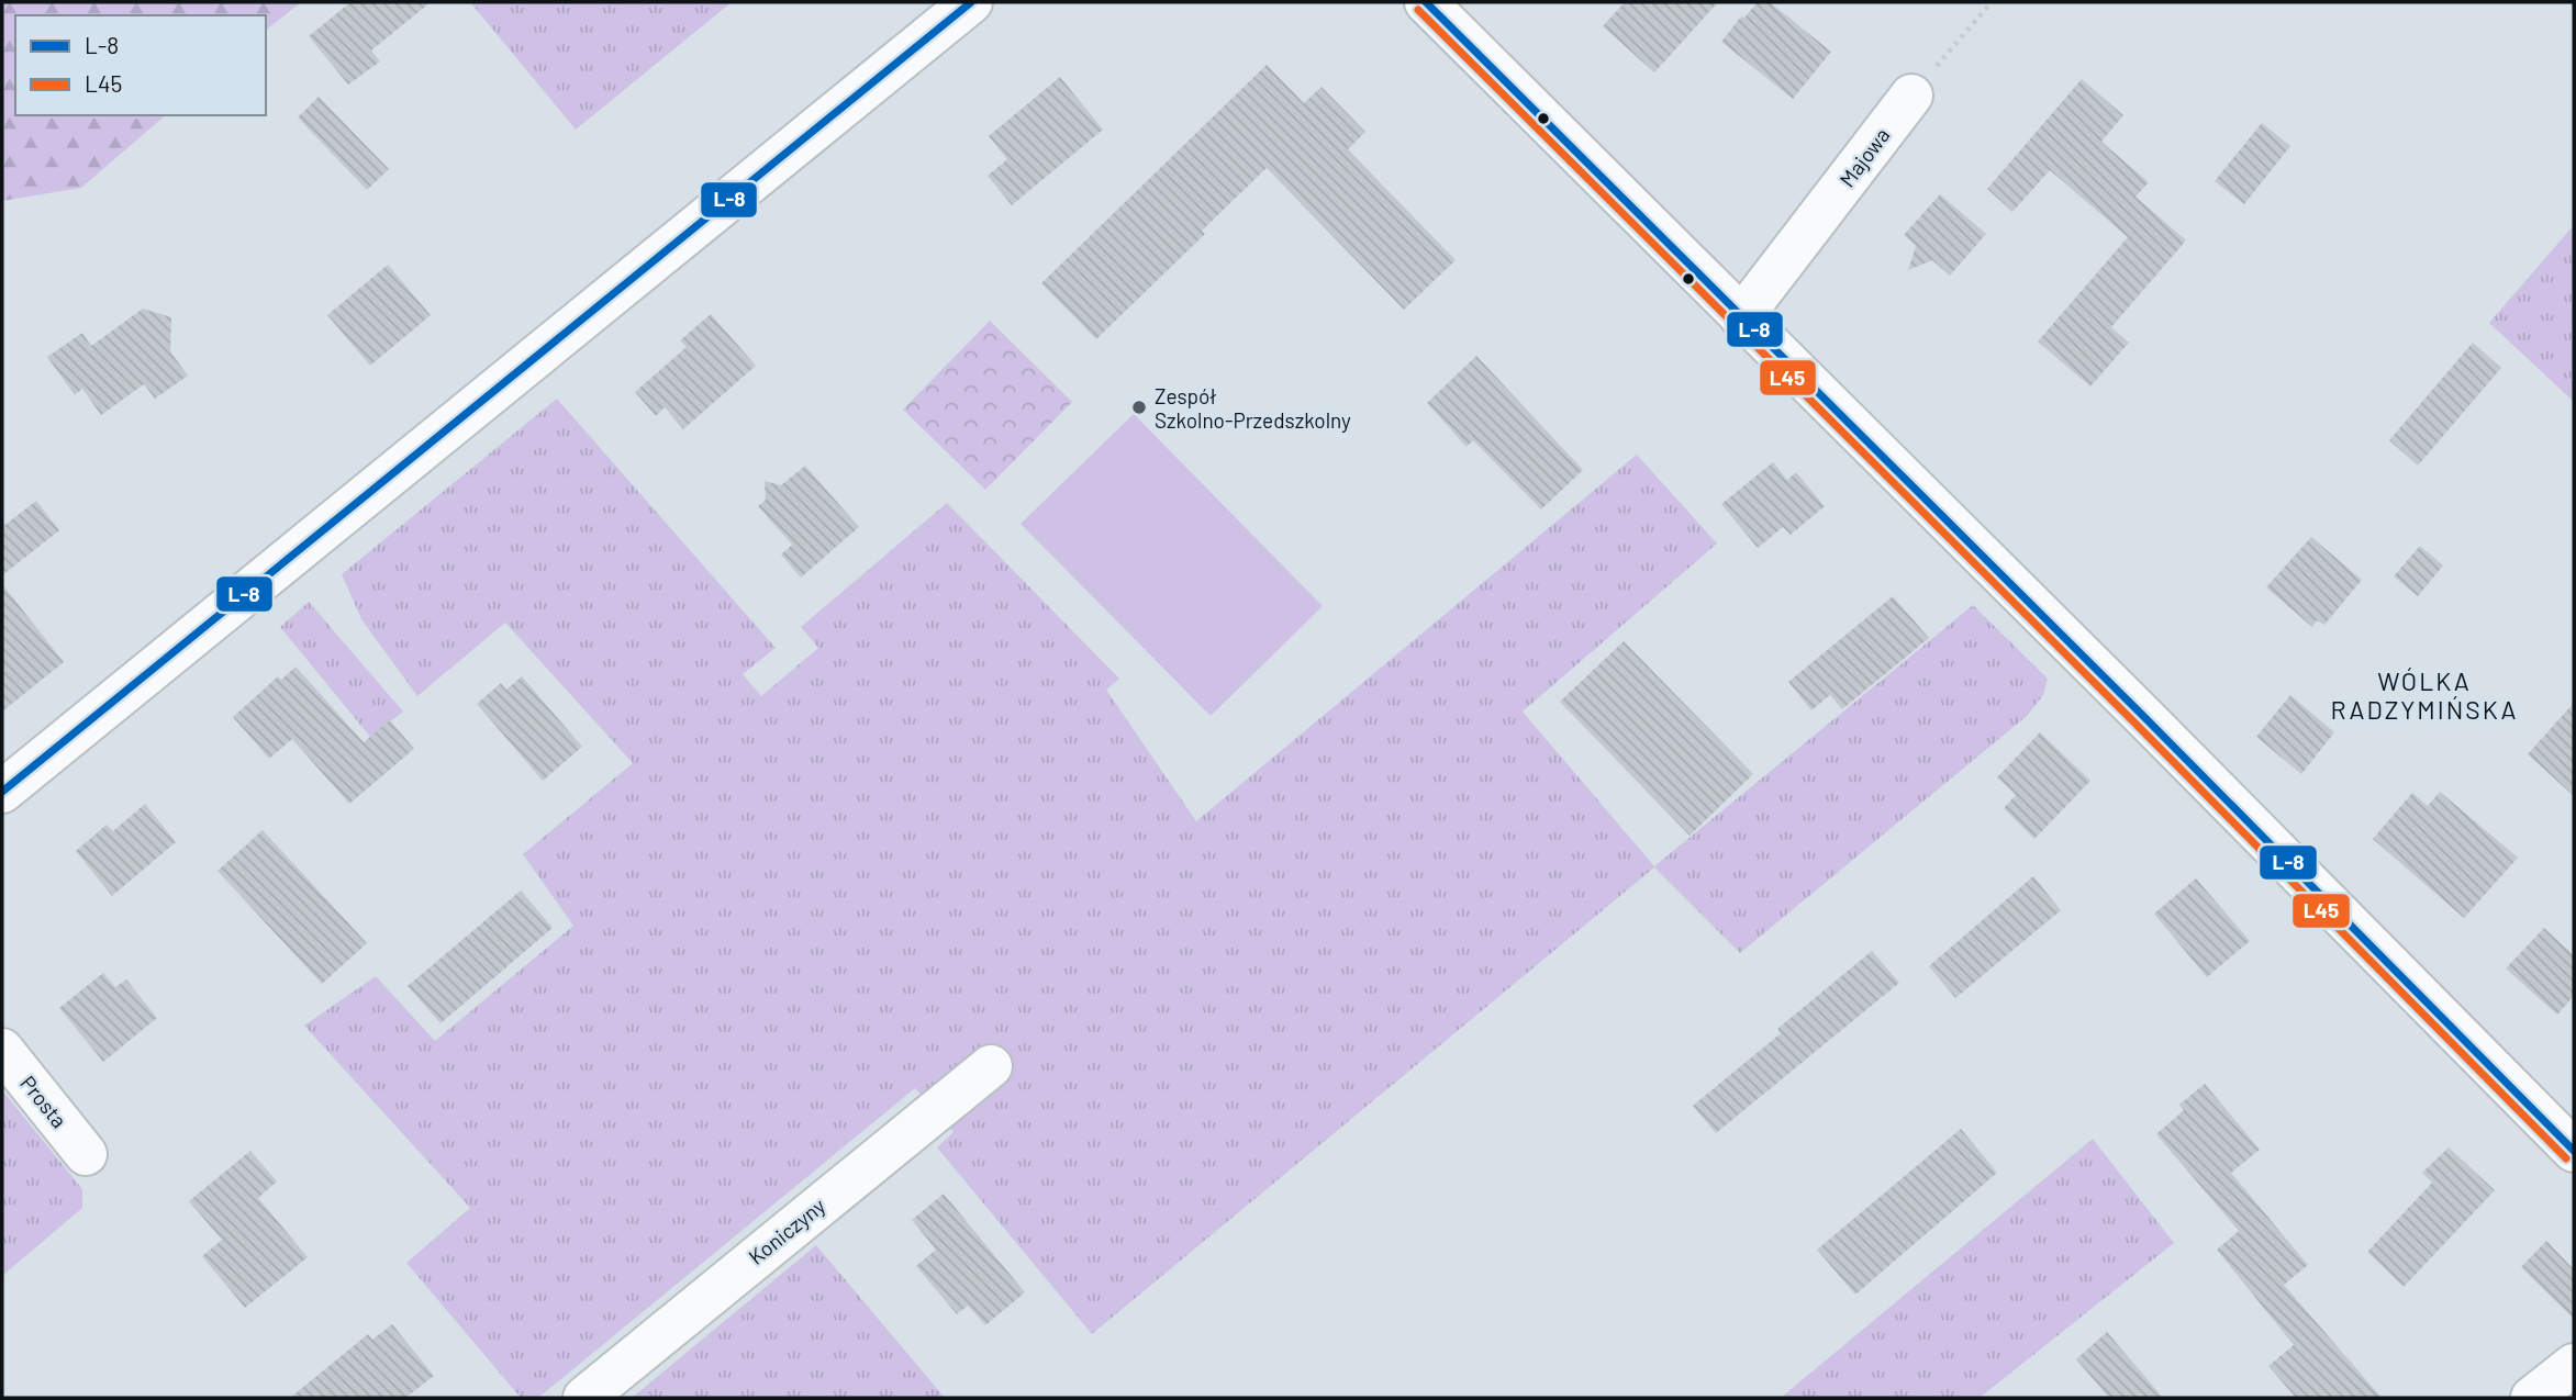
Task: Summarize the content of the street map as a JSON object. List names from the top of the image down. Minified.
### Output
{"streets":{"street":["Majowa","Prosta","Koniczyny"]},"districts":["WÓLKA RADZYMIŃSKA"],"places":["Zespół Szkolno-Przedszkolny"],"lines":["transit line L-8","transit line L45"],"legend":["L-8","L45"]}
